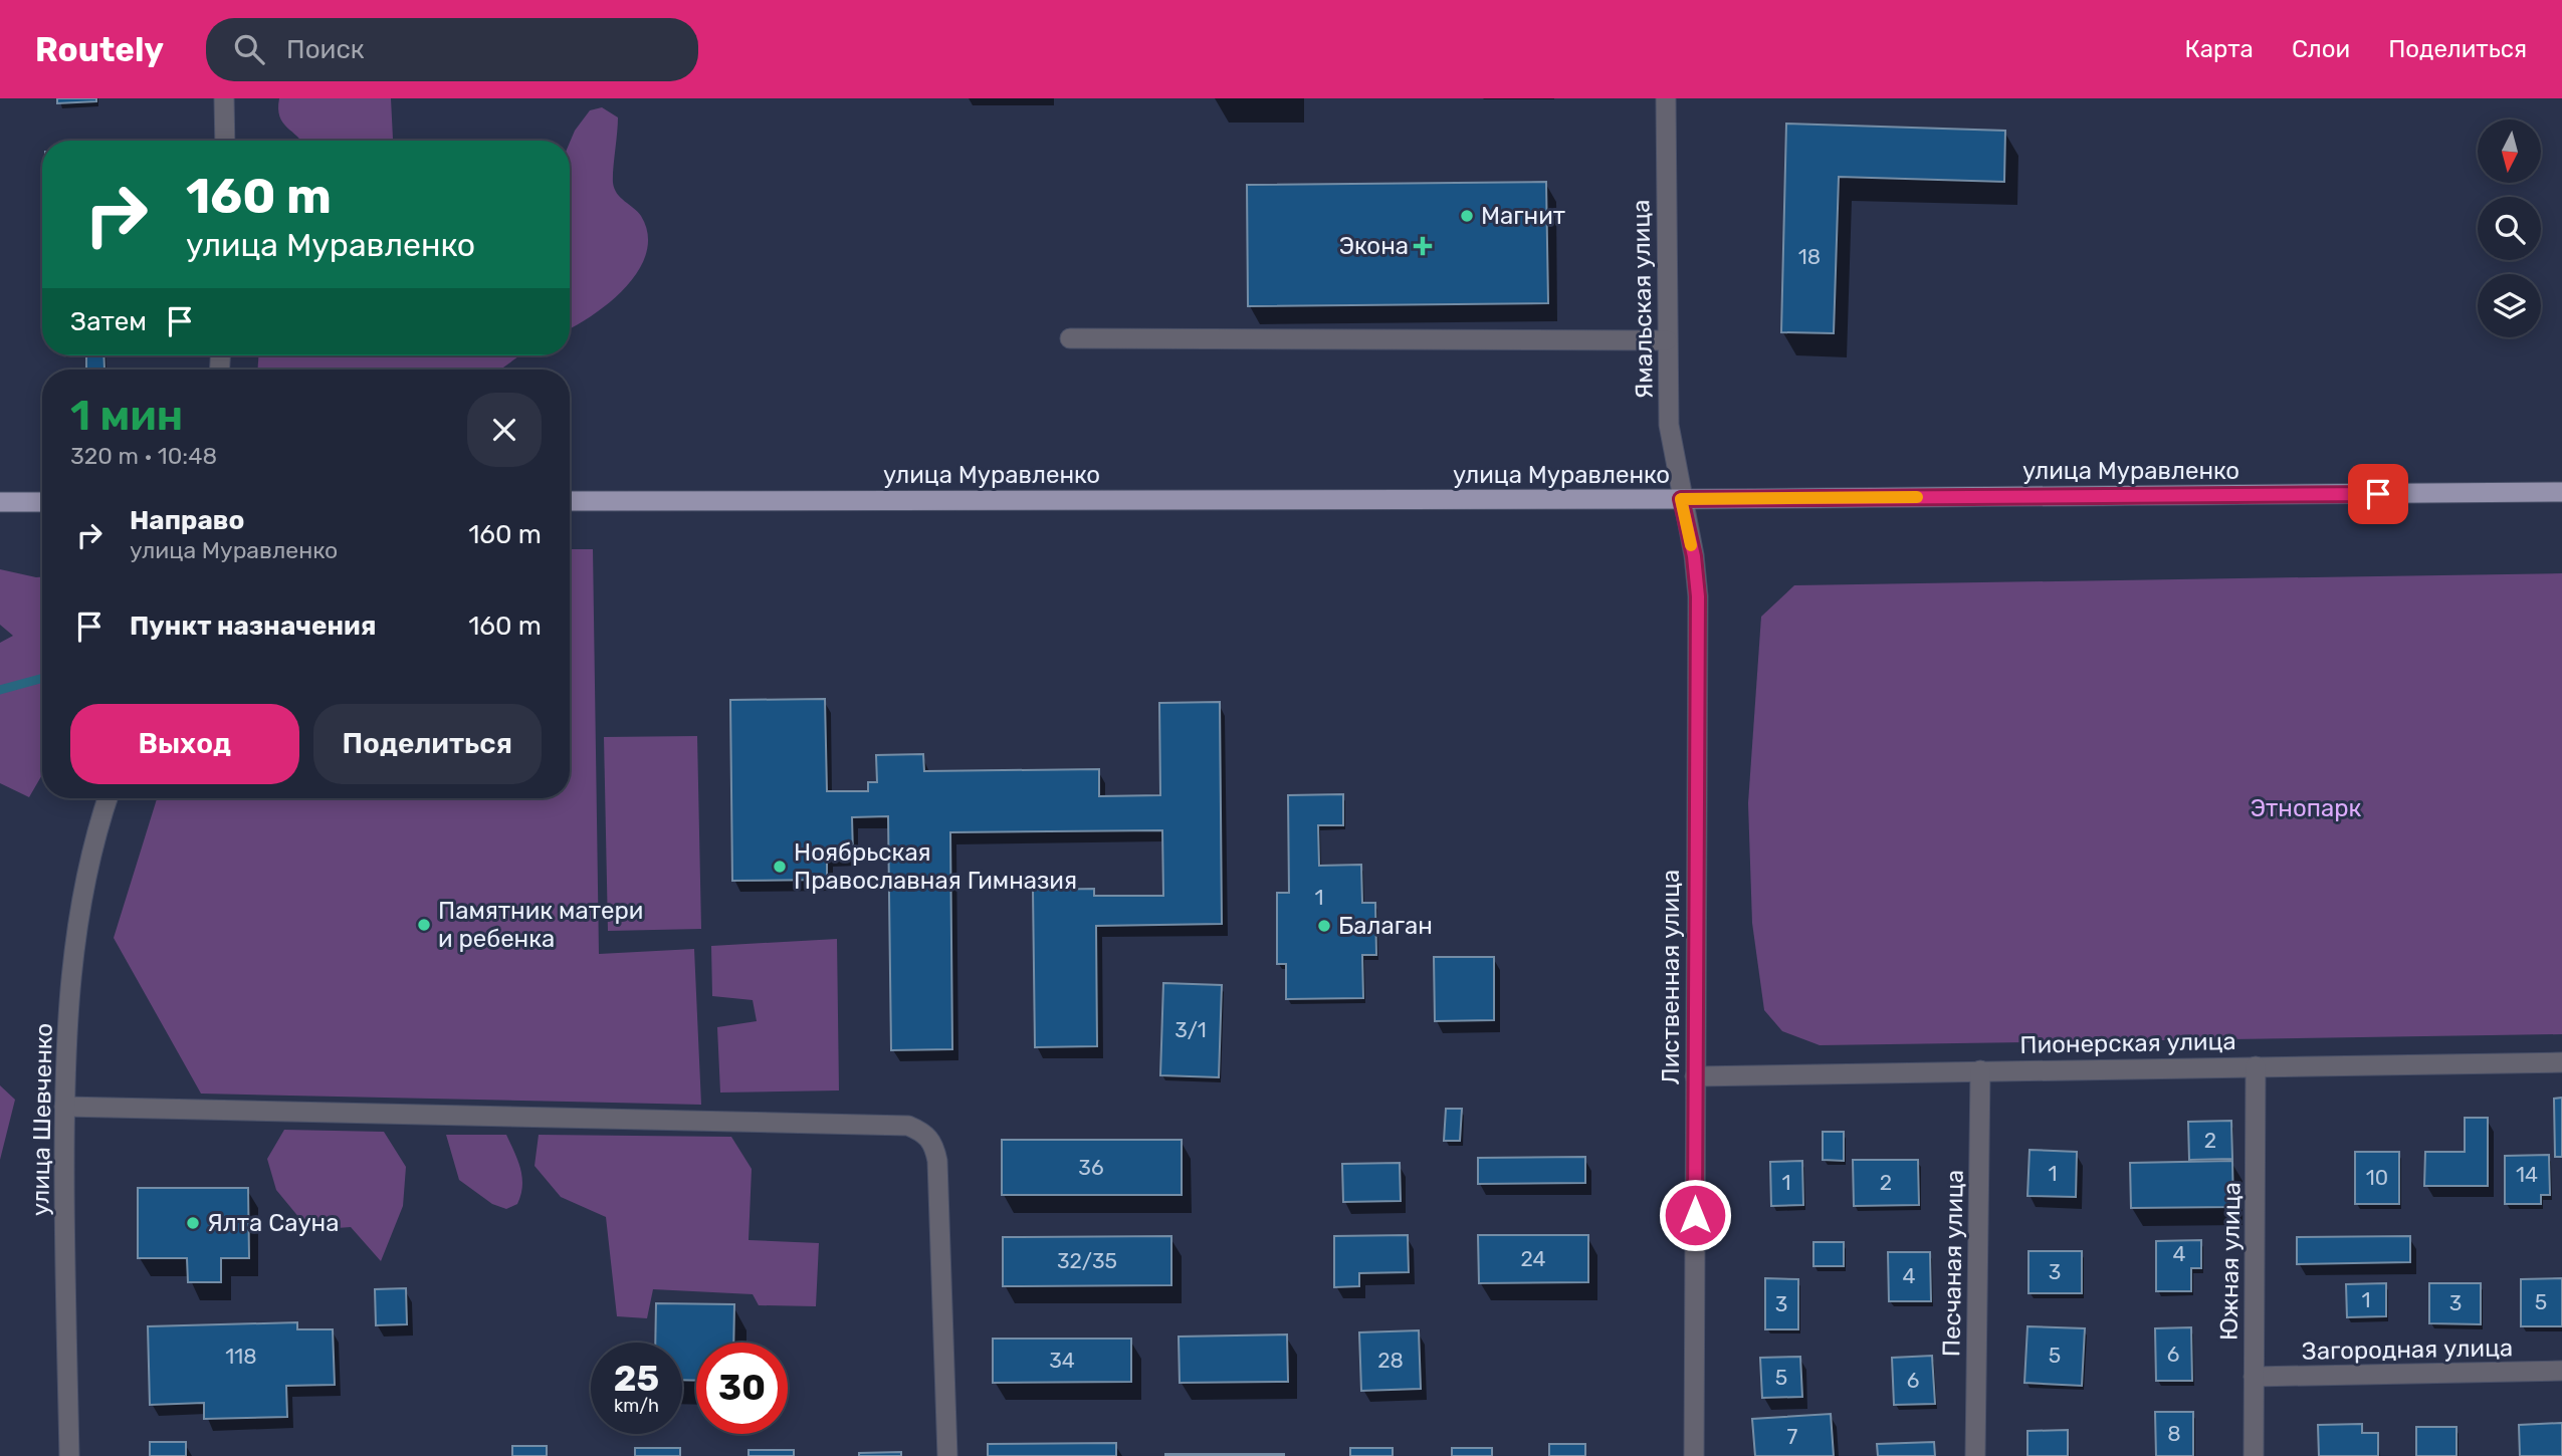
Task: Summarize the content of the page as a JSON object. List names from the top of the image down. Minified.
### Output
{"streets":{"main road":["улица Муравленко"],"street":["Ямальская улица","Лиственная улица","Пионерская улица","улица Шевченко","Южная улица","Песчаная улица","Загородная улица"]},"crossings":[["Ямальская улица","улица Муравленко"],["Ямальская улица","Лиственная улица"],["улица Муравленко","Лиственная улица"],["Лиственная улица","Пионерская улица"],["Пионерская улица","Южная улица"],["Пионерская улица","Песчаная улица"],["Южная улица","Загородная улица"]],"parks":["Этнопарк"],"places":{"other":["Магнит","Ноябрьская Православная Гимназия","Памятник матери и ребенка","Балаган","Ялта Сауна"],"health":["Экона"]},"house_numbers":["18","1","3/1","2","36","1","14","10","1","2","4","24","32/35","3","4","1","5","3","3","6","5","118","34","28","5","6","8","7"],"north":"bottom","page":{"header":"Routely","search":"Поиск","nav":["Карта","Слои","Поделиться"],"turn":["160 m","улица Муравленко"],"then":"Затем","heading":["1 мин","320 m · 10:48"],"list":[{"name":"Направо","note":"улица Муравленко","value":"160 m"},{"name":"Пункт назначения","value":"160 m"}],"buttons":["Выход","Поделиться"],"speed":"25 km/h","limit":"30"}}
